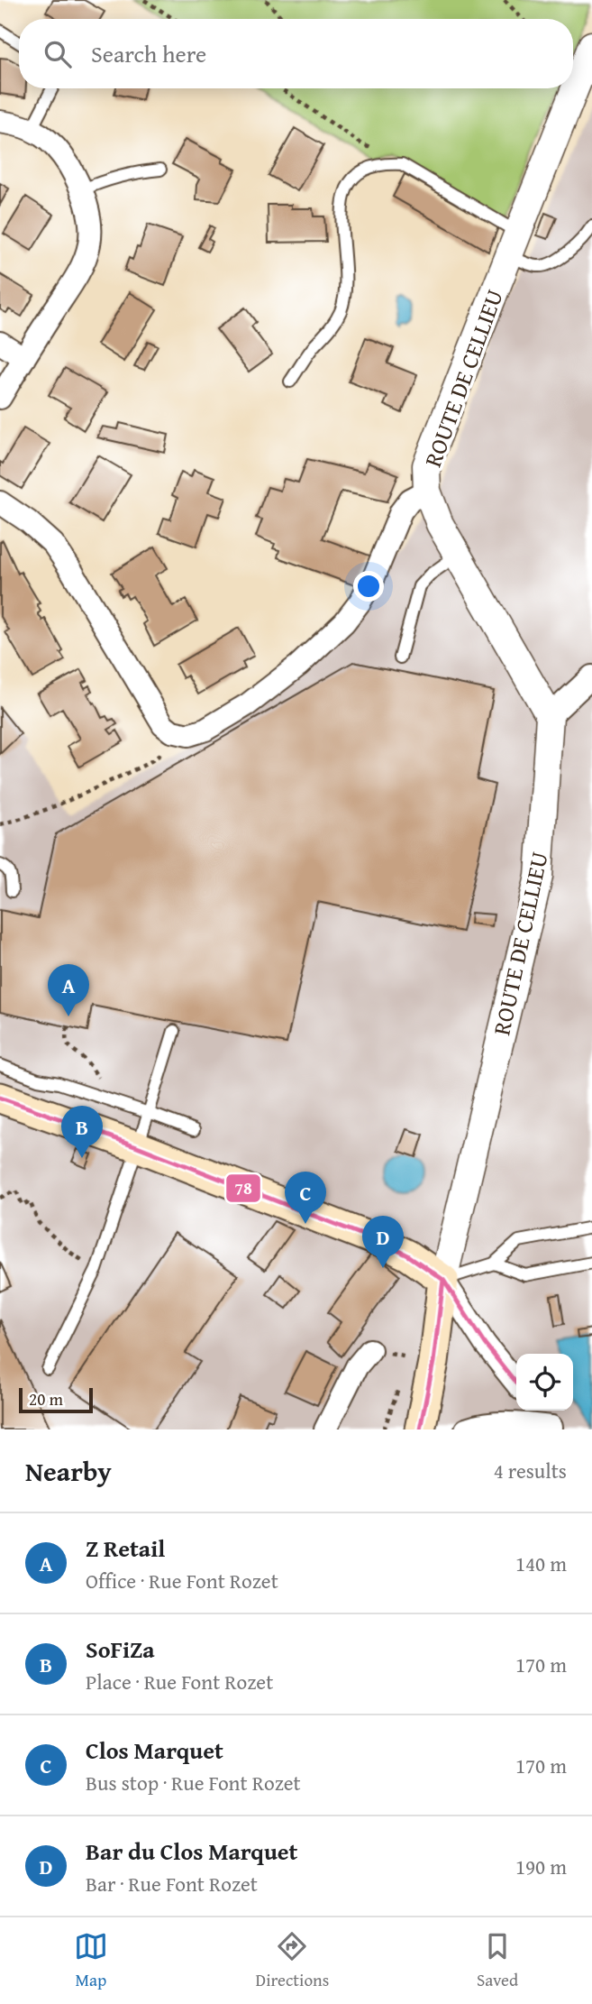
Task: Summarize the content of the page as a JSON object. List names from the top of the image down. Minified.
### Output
{"streets":{"main road":["ROUTE DE CELLIEU"]},"lines":["transit line 78"],"scale_bar":"20 m","page":{"search":"Search here","pins":["A","B","C","D"],"scale":"20 m","heading":["Nearby","4 results"],"list":[{"mark":"A","name":"Z Retail","note":"Office · Rue Font Rozet","value":"140 m"},{"mark":"B","name":"SoFiZa","note":"Place · Rue Font Rozet","value":"170 m"},{"mark":"C","name":"Clos Marquet","note":"Bus stop · Rue Font Rozet","value":"170 m"},{"mark":"D","name":"Bar du Clos Marquet","note":"Bar · Rue Font Rozet","value":"190 m"}],"nav":["Map","Directions","Saved"]}}
